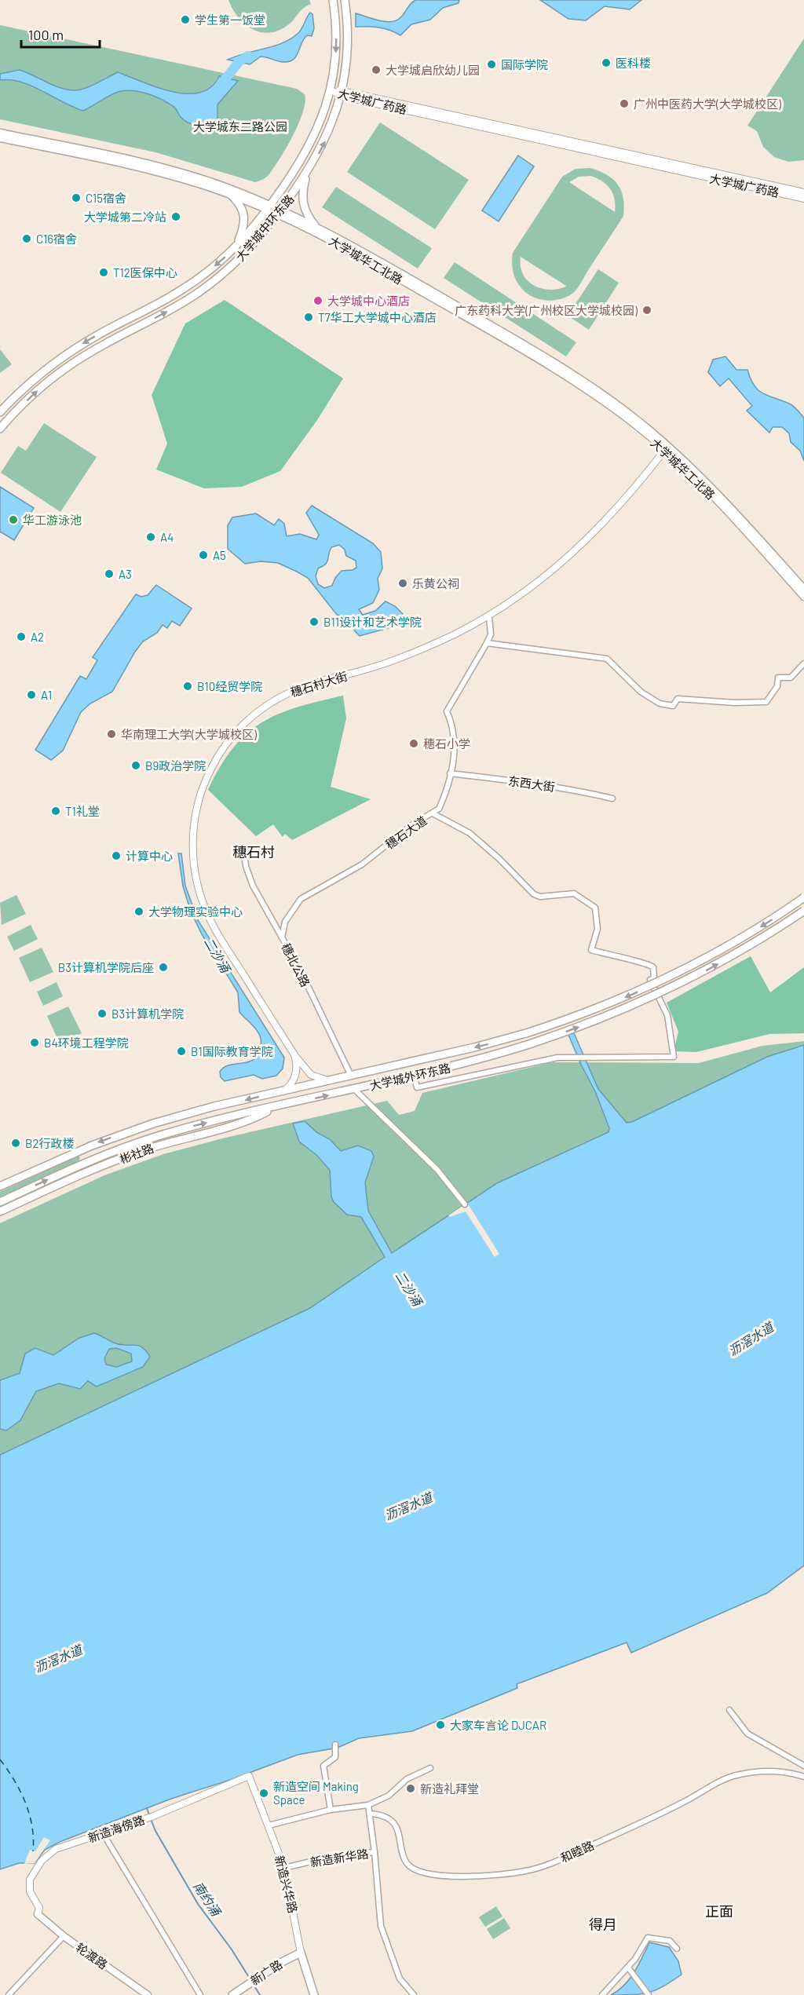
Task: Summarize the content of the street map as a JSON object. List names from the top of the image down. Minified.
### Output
{"streets":{"main road":["大学城中环东路","大学城华工北路","大学城外环东路","彬社路","新造兴华路","轮渡路","新广路"],"street":["大学城广药路","穗石村大街","东西大街","穗石大道","穗北公路","新造海傍路","和睦路","新造新华路"]},"crossings":[["大学城广药路","大学城中环东路"],["大学城中环东路","大学城华工北路"],["大学城华工北路","穗石村大街"],["穗石村大街","大学城外环东路"],["穗石大道","穗北公路"],["穗石大道","大学城外环东路"],["穗北公路","大学城外环东路"],["大学城外环东路","彬社路"],["新造海傍路","新造兴华路"],["新造海傍路","轮渡路"],["和睦路","新造新华路"],["新造新华路","新造兴华路"],["新造兴华路","新广路"]],"districts":["穗石村","正面","得月"],"water":["二沙涌","沥滘水道","南约涌"],"parks":["大学城东二路公园"],"places":["学生第一饭堂","医科楼","国际学院","大学城启欣幼儿园","广州中医药大学(大学城校区)","C15宿舍","大学城第二冷站","C16宿舍","T12医保中心","大学城中心酒店","广东药科大学(广州校区大学城校园)","T7华工大学城中心酒店","华工游泳池","A4","A5","A3","乐黄公祠","B11设计和艺术学院","A2","B10经贸学院","A1","华南理工大学(大学城校区)","穗石小学","B9政治学院","T1礼堂","计算中心","大学物理实验中心","B3计算机学院后座","B3计算机学院","B4环境工程学院","B1国际教育学院","B2行政楼","大家车言论 DJCAR","新造礼拜堂","新造空间 Making Space"],"scale_bar":"100 m"}
